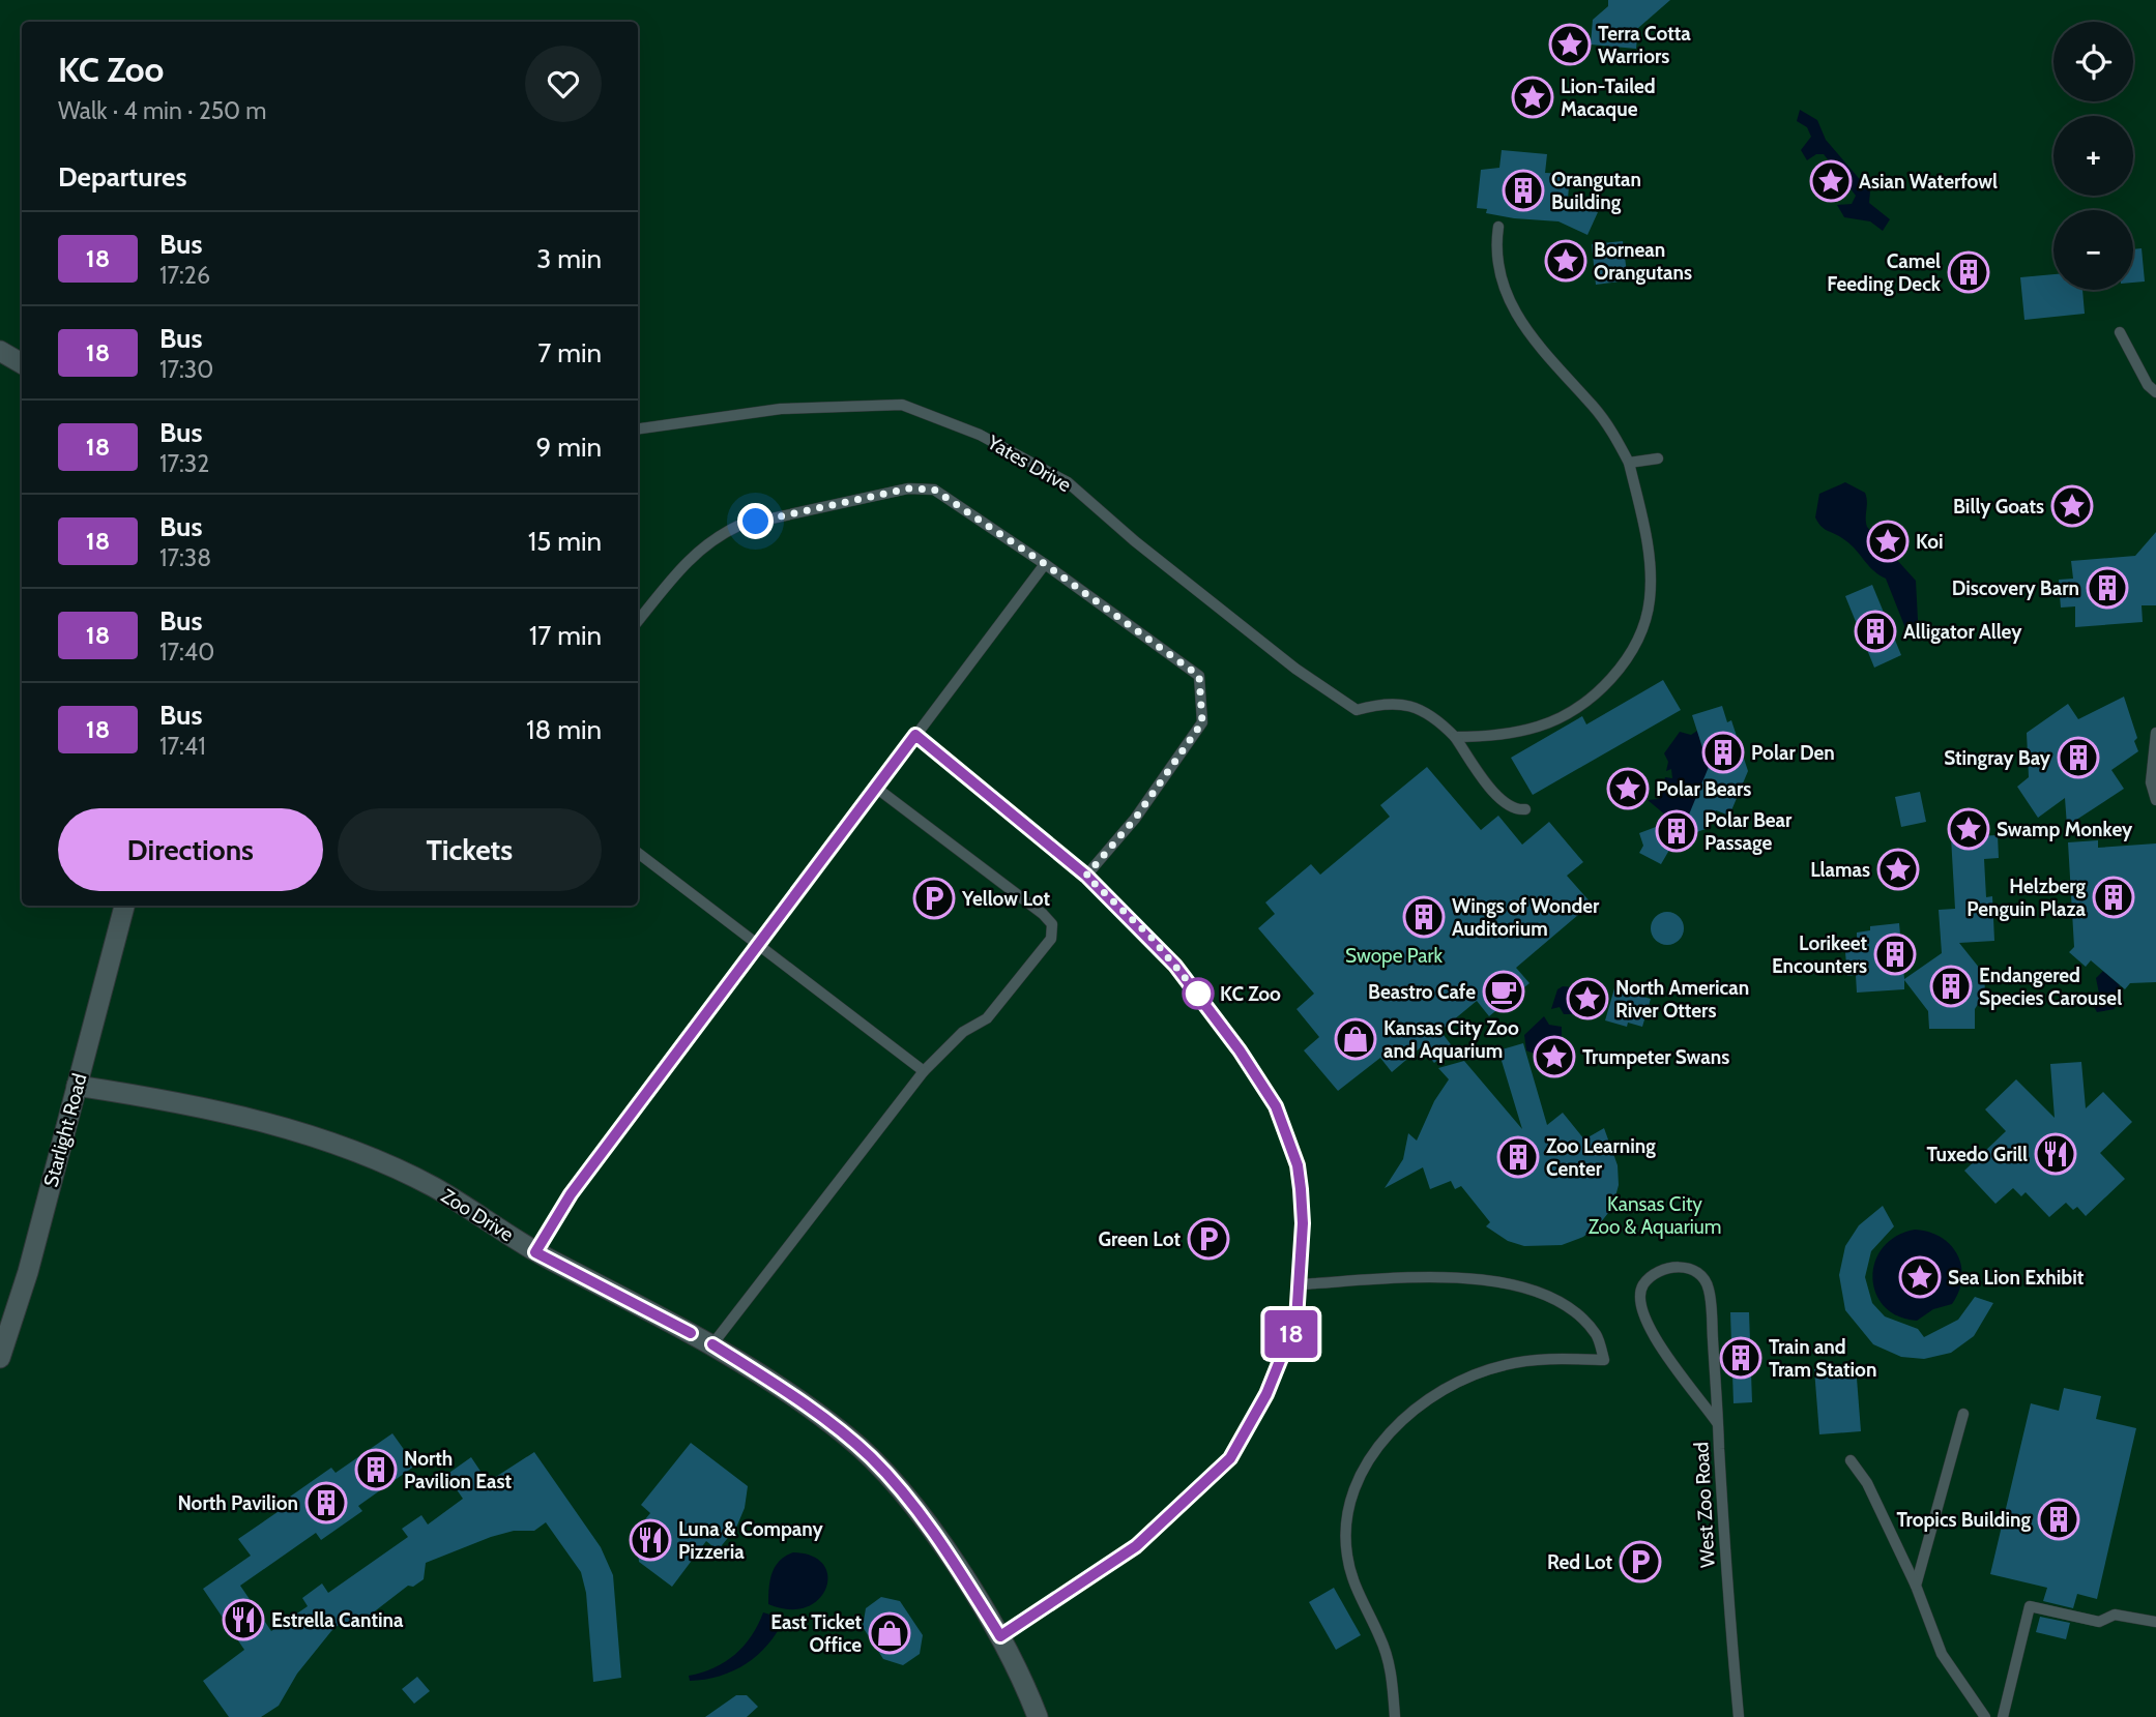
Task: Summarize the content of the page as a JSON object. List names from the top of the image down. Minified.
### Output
{"streets":{"street":["Starlight Road","Zoo Drive"],"lane":["Yates Drive","West Zoo Road"]},"crossings":[["Starlight Road","Zoo Drive"]],"parks":["Swope Park","Kansas City Zoo & Aquarium"],"places":{"place":["Terra Cotta Warriors","Lion-Tailed Macaque","Asian Waterfowl","Bornean Orangutans","Billy Goats","Koi","Polar Bears","Swamp Monkey","Llamas","North American River Otters","Trumpeter Swans","Sea Lion Exhibit"],"building":["Orangutan Building","Camel Feeding Deck","Discovery Barn","Alligator Alley","Polar Den","Stingray Bay","Polar Bear Passage","Helzberg Penguin Plaza","Wings of Wonder Auditorium","Lorikeet Encounters","Endangered Species Carousel","Zoo Learning Center","Train and Tram Station","North Pavilion East","North Pavilion","Tropics Building"],"parking":["Yellow Lot","Green Lot","Red Lot"],"cafe":["Beastro Cafe"],"other":["KC Zoo"],"shop":["Kansas City Zoo and Aquarium","East Ticket Office"],"restaurant":["Tuxedo Grill","Luna & Company Pizzeria","Estrella Cantina"]},"lines":["bus line 18"],"page":{"on_map":"18","map_buttons":["+","−"],"heading":[["KC Zoo","Walk · 4 min · 250 m"],"Departures"],"list":[{"mark":"18","name":"Bus","note":"17:26","value":"3 min"},{"mark":"18","name":"Bus","note":"17:30","value":"7 min"},{"mark":"18","name":"Bus","note":"17:32","value":"9 min"},{"mark":"18","name":"Bus","note":"17:38","value":"15 min"},{"mark":"18","name":"Bus","note":"17:40","value":"17 min"},{"mark":"18","name":"Bus","note":"17:41","value":"18 min"}],"buttons":["Directions","Tickets"]}}
